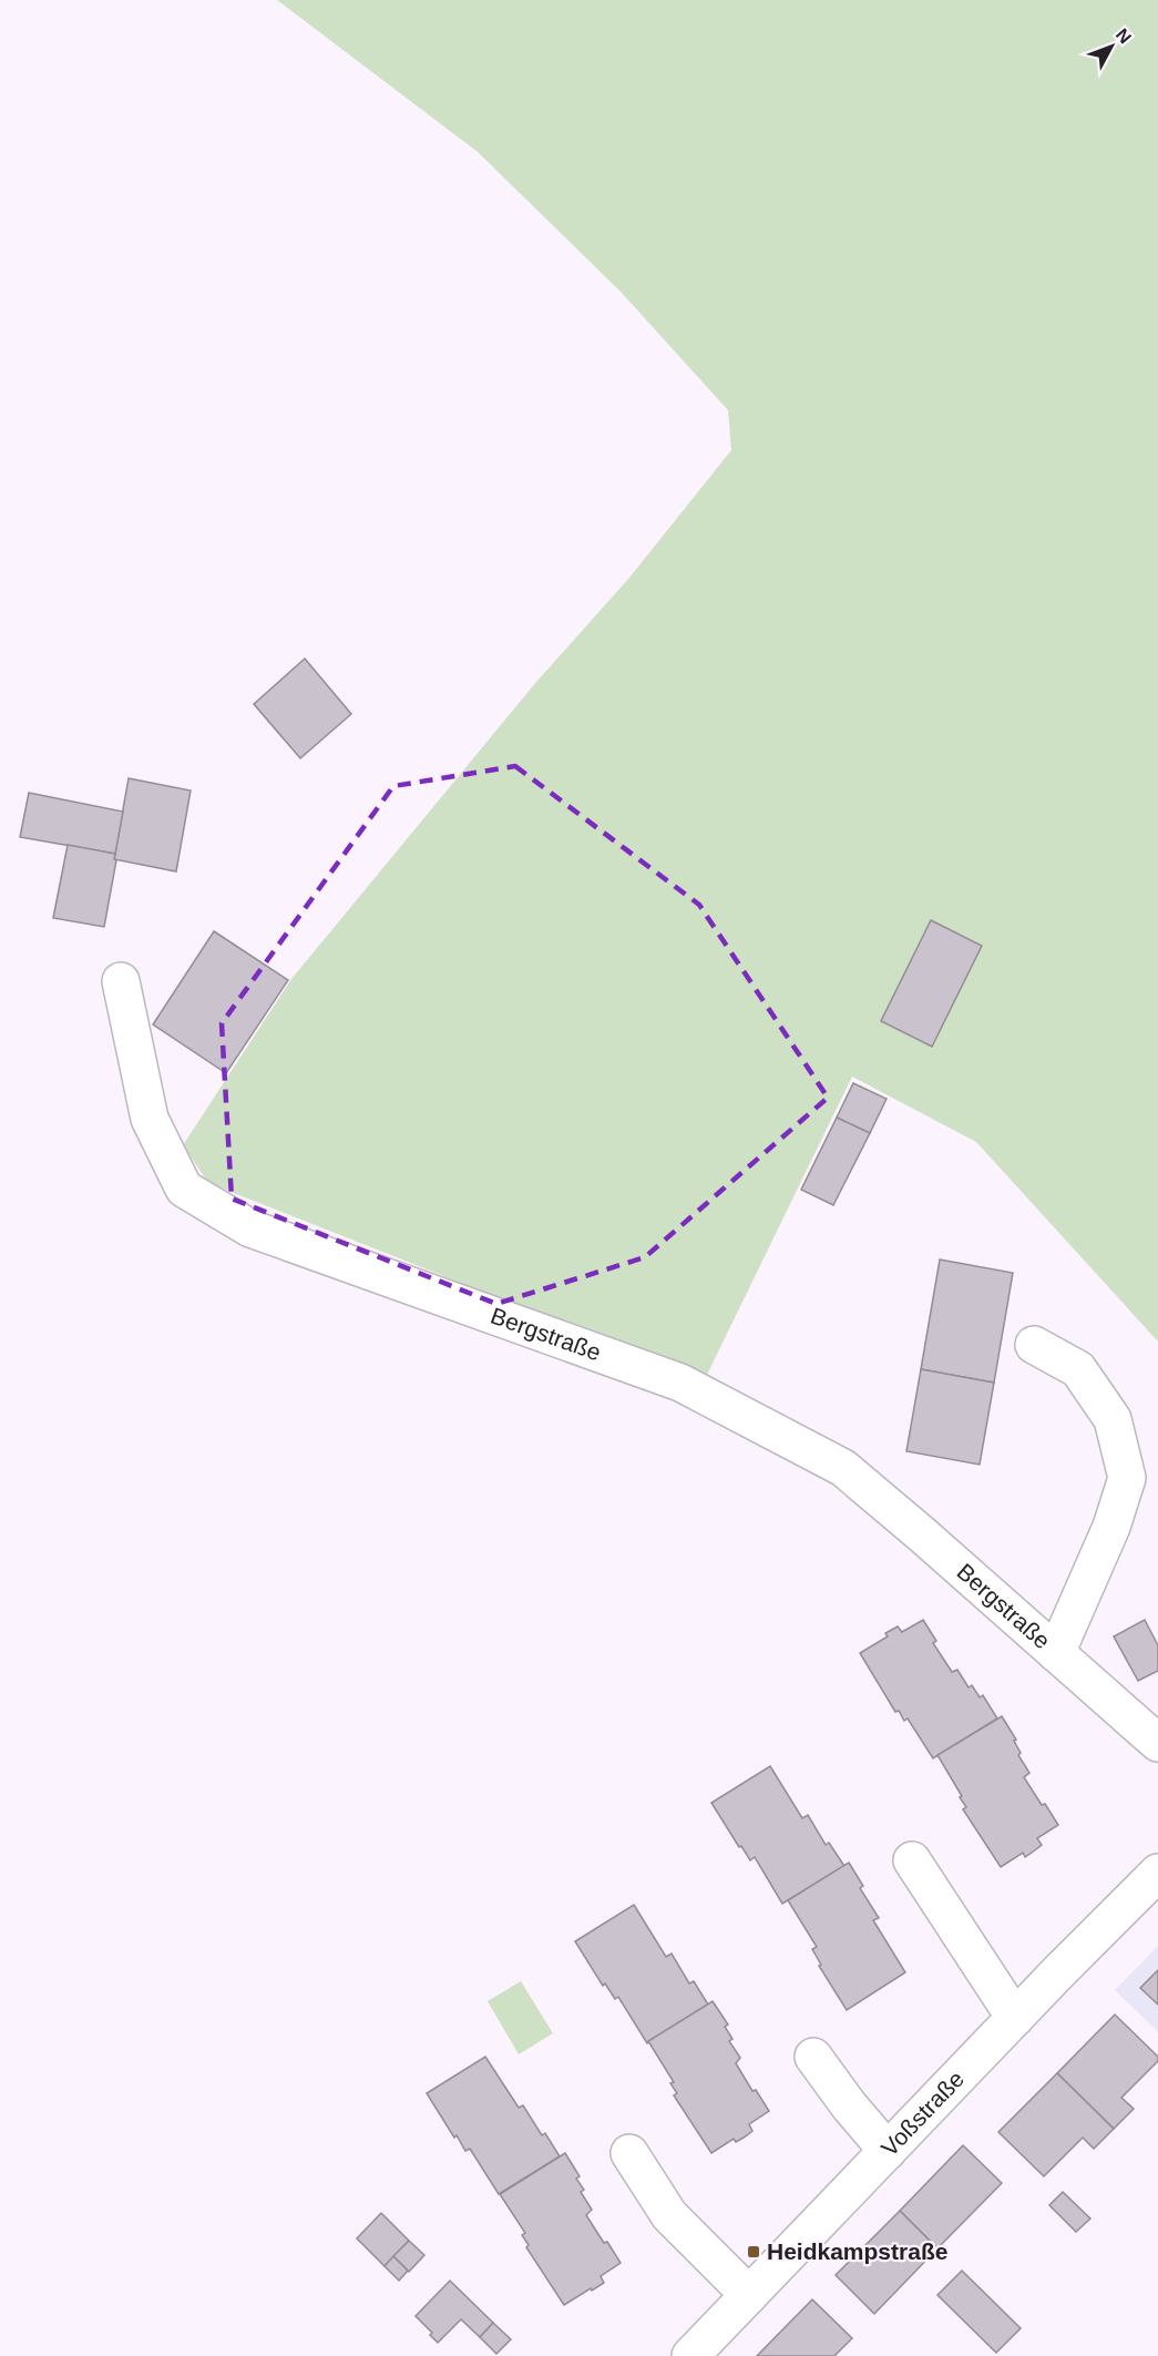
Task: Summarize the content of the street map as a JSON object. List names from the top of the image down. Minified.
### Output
{"streets":{"street":["Bergstraße","Voßstraße"]},"places":{"transit":["Heidkampstraße"]},"north":"top right"}
